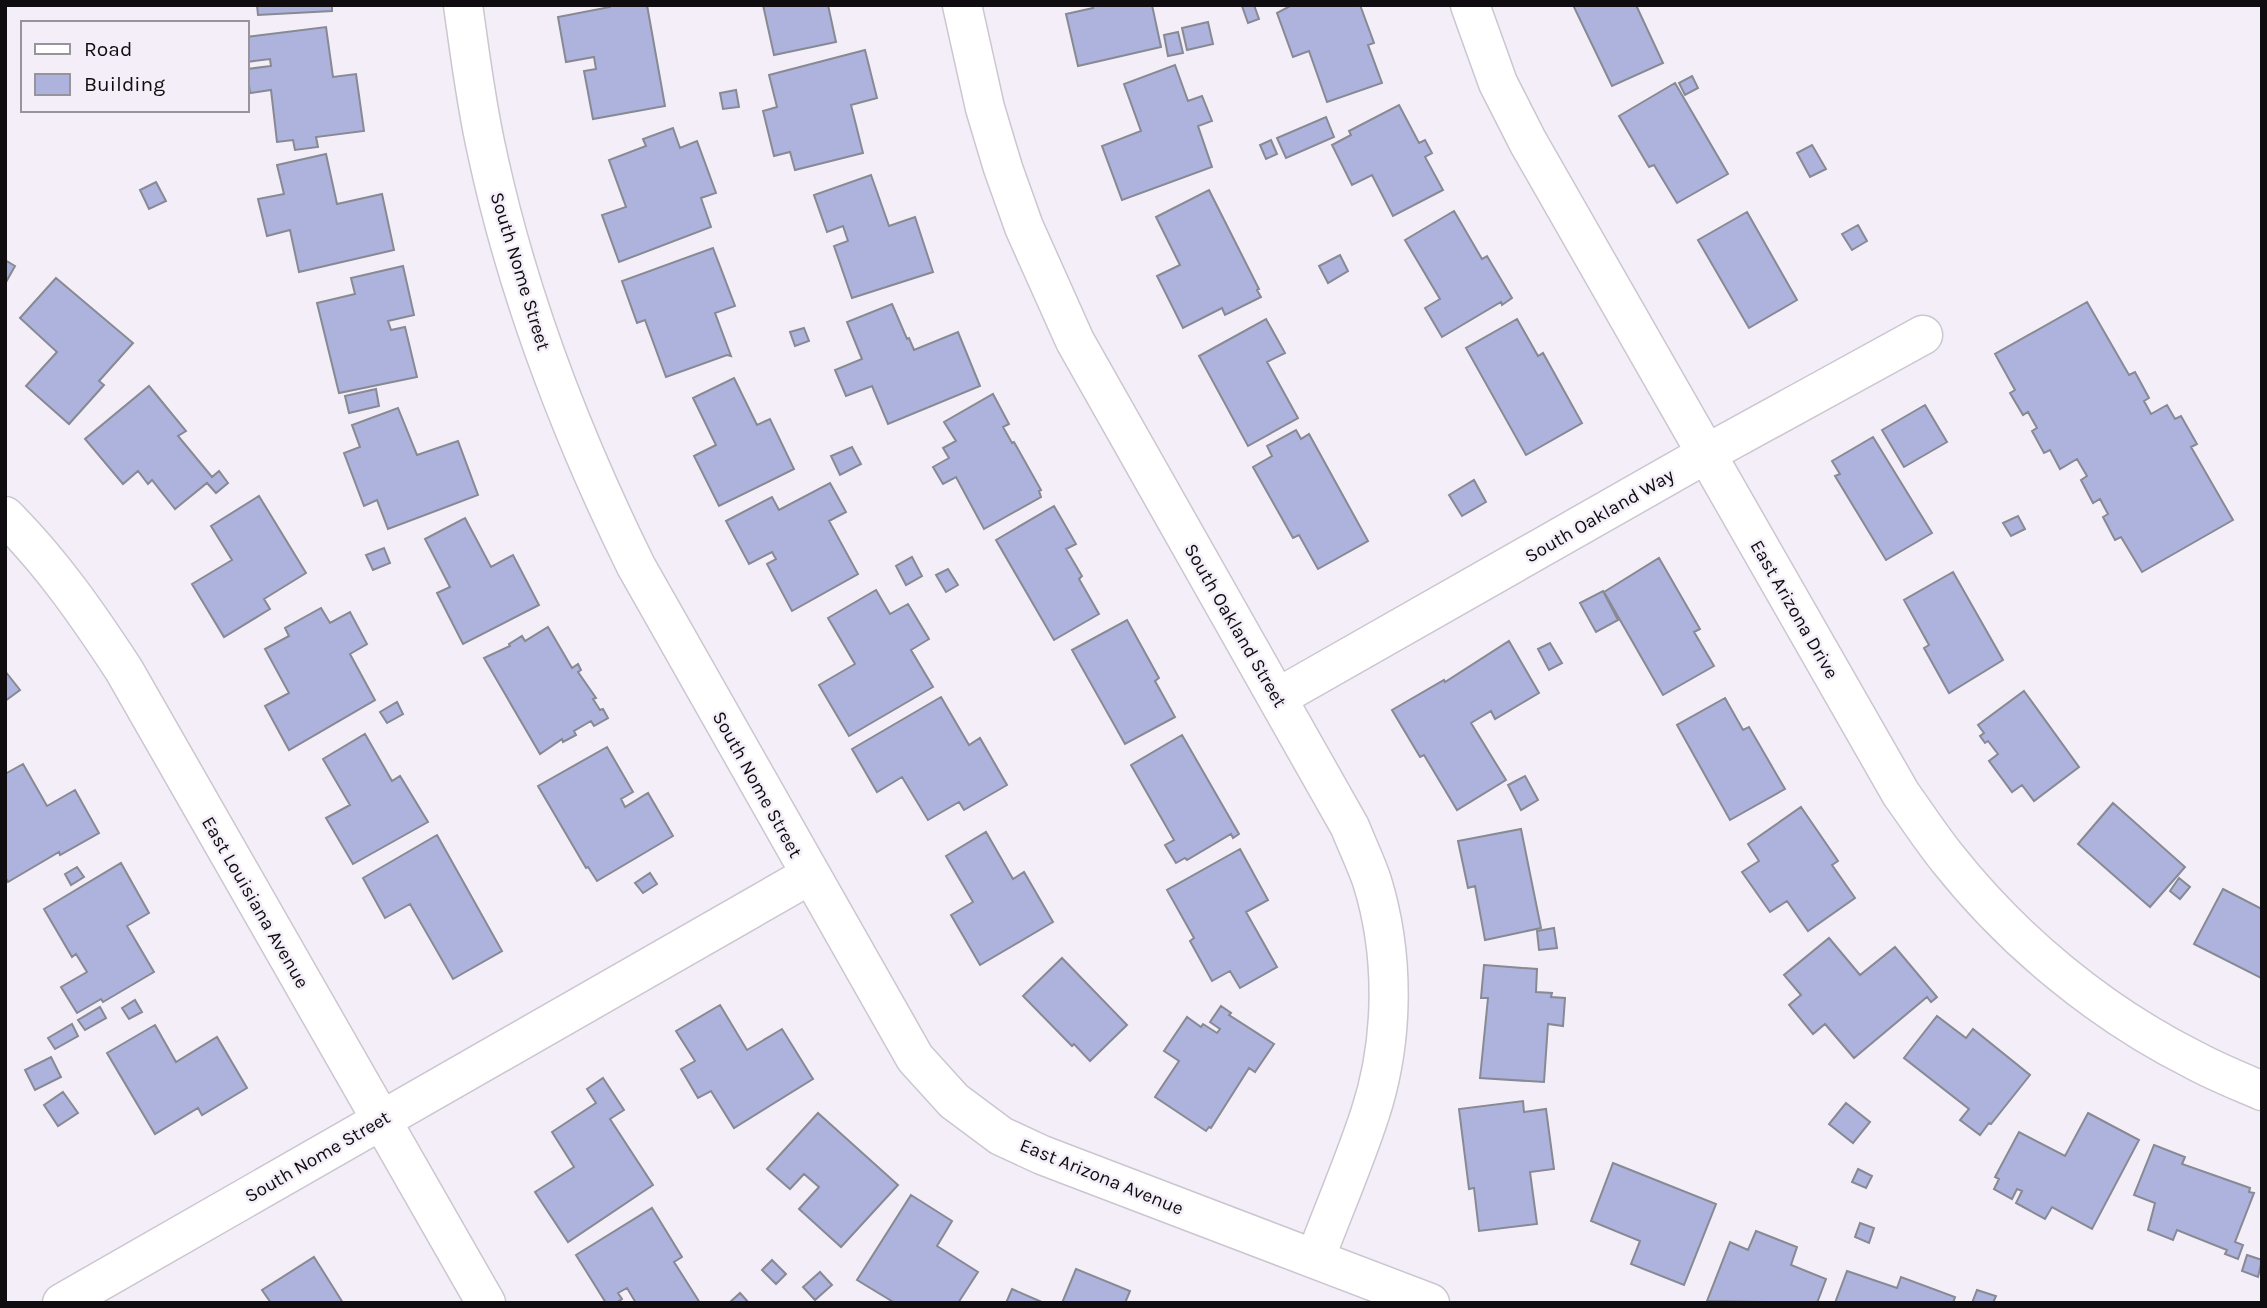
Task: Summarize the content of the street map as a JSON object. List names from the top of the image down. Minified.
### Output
{"streets":{"street":["South Nome Street","South Oakland Way","East Arizona Drive","South Oakland Street","East Louisiana Avenue","East Arizona Avenue"]},"crossings":[["South Nome Street","East Louisiana Avenue"],["South Nome Street","East Arizona Avenue"],["South Oakland Way","East Arizona Drive"],["South Oakland Way","South Oakland Street"],["South Oakland Street","East Arizona Avenue"]],"legend":["Road","Building"]}
